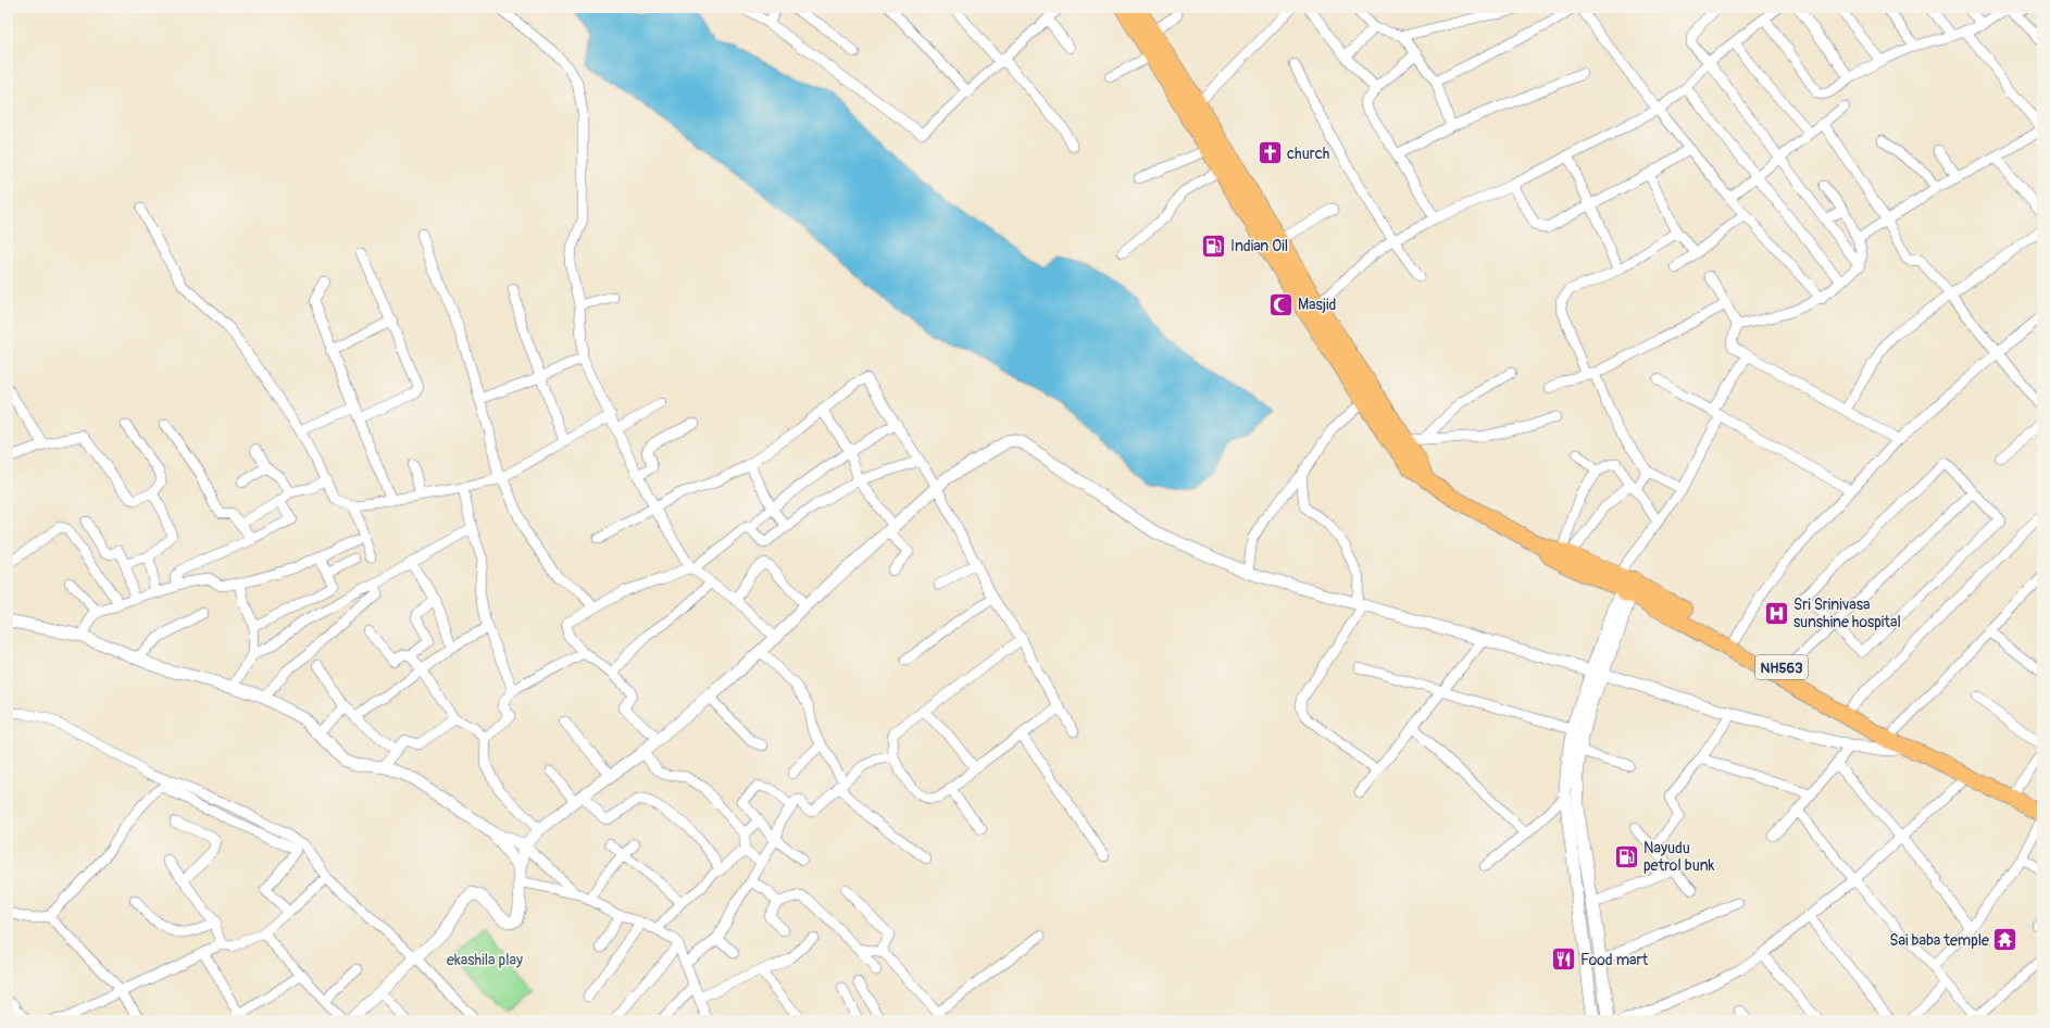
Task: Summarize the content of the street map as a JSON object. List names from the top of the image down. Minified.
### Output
{"streets":{"highway":["NH563"]},"parks":["ekashila play"],"places":{"church":["church"],"fuel station":["Indian Oil","Nayudu petrol bunk"],"mosque":["Masjid"],"hospital":["Sri Srinivasa sunshine hospital"],"temple":["Sai baba temple"],"restaurant":["Food mart"]}}
